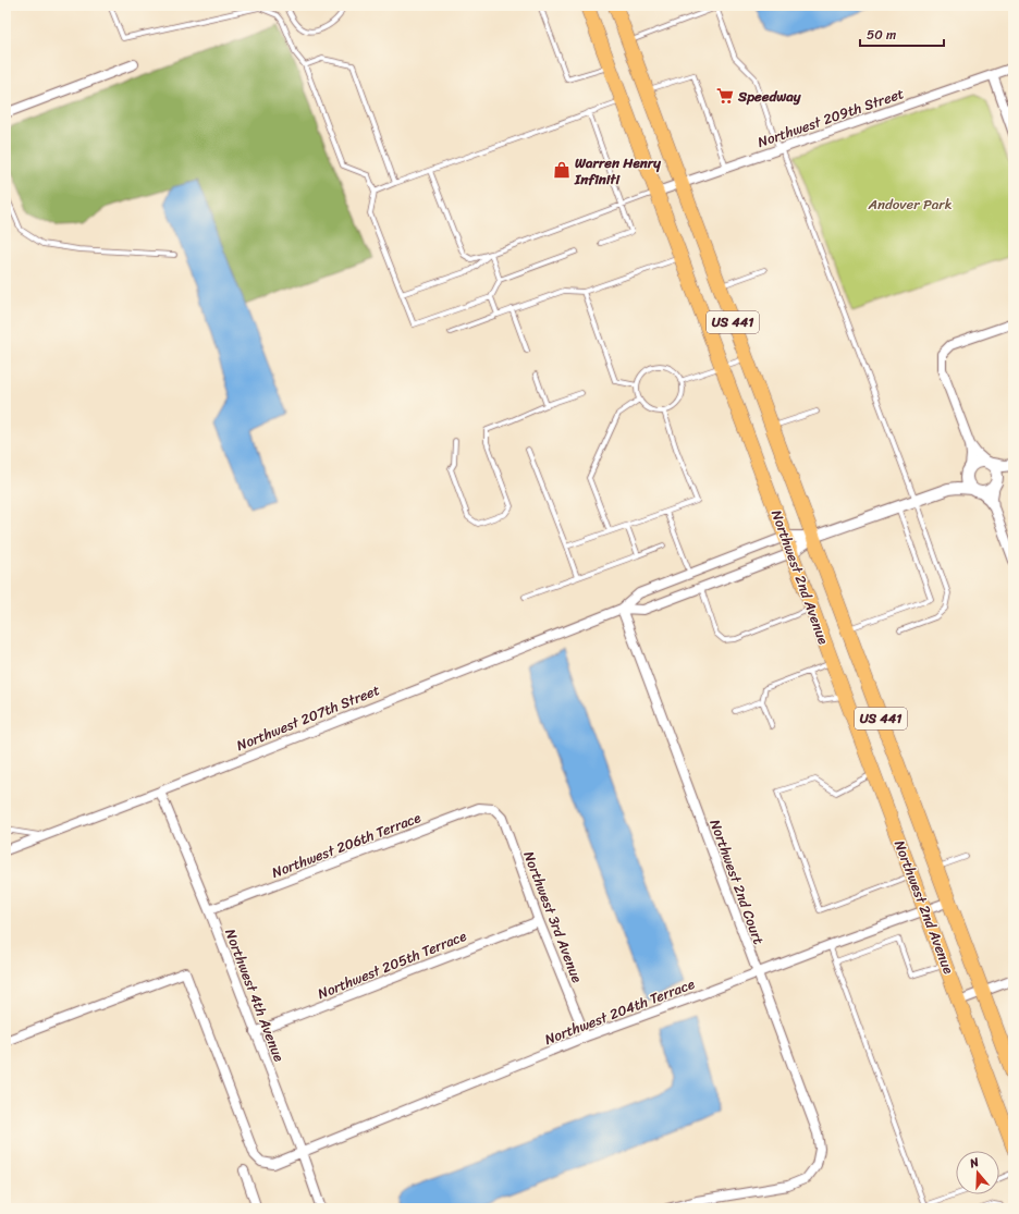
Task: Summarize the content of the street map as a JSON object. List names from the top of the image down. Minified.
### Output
{"streets":{"main road":["US 441","Northwest 2nd Avenue"],"street":["Northwest 209th Street","Northwest 207th Street","Northwest 206th Terrace","Northwest 2nd Court","Northwest 3rd Avenue","Northwest 205th Terrace","Northwest 4th Avenue","Northwest 204th Terrace"]},"crossings":[["Northwest 209th Street","Northwest 2nd Avenue"],["Northwest 2nd Avenue","Northwest 207th Street"],["Northwest 2nd Avenue","Northwest 204th Terrace"],["Northwest 207th Street","Northwest 2nd Court"],["Northwest 207th Street","Northwest 4th Avenue"],["Northwest 206th Terrace","Northwest 3rd Avenue"],["Northwest 206th Terrace","Northwest 4th Avenue"],["Northwest 2nd Court","Northwest 204th Terrace"],["Northwest 3rd Avenue","Northwest 205th Terrace"],["Northwest 3rd Avenue","Northwest 204th Terrace"],["Northwest 205th Terrace","Northwest 4th Avenue"],["Northwest 4th Avenue","Northwest 204th Terrace"]],"parks":["Andover Park"],"places":{"supermarket":["Speedway"],"shop":["Warren Henry Infiniti"]},"scale_bar":"50 m","north":"top"}
